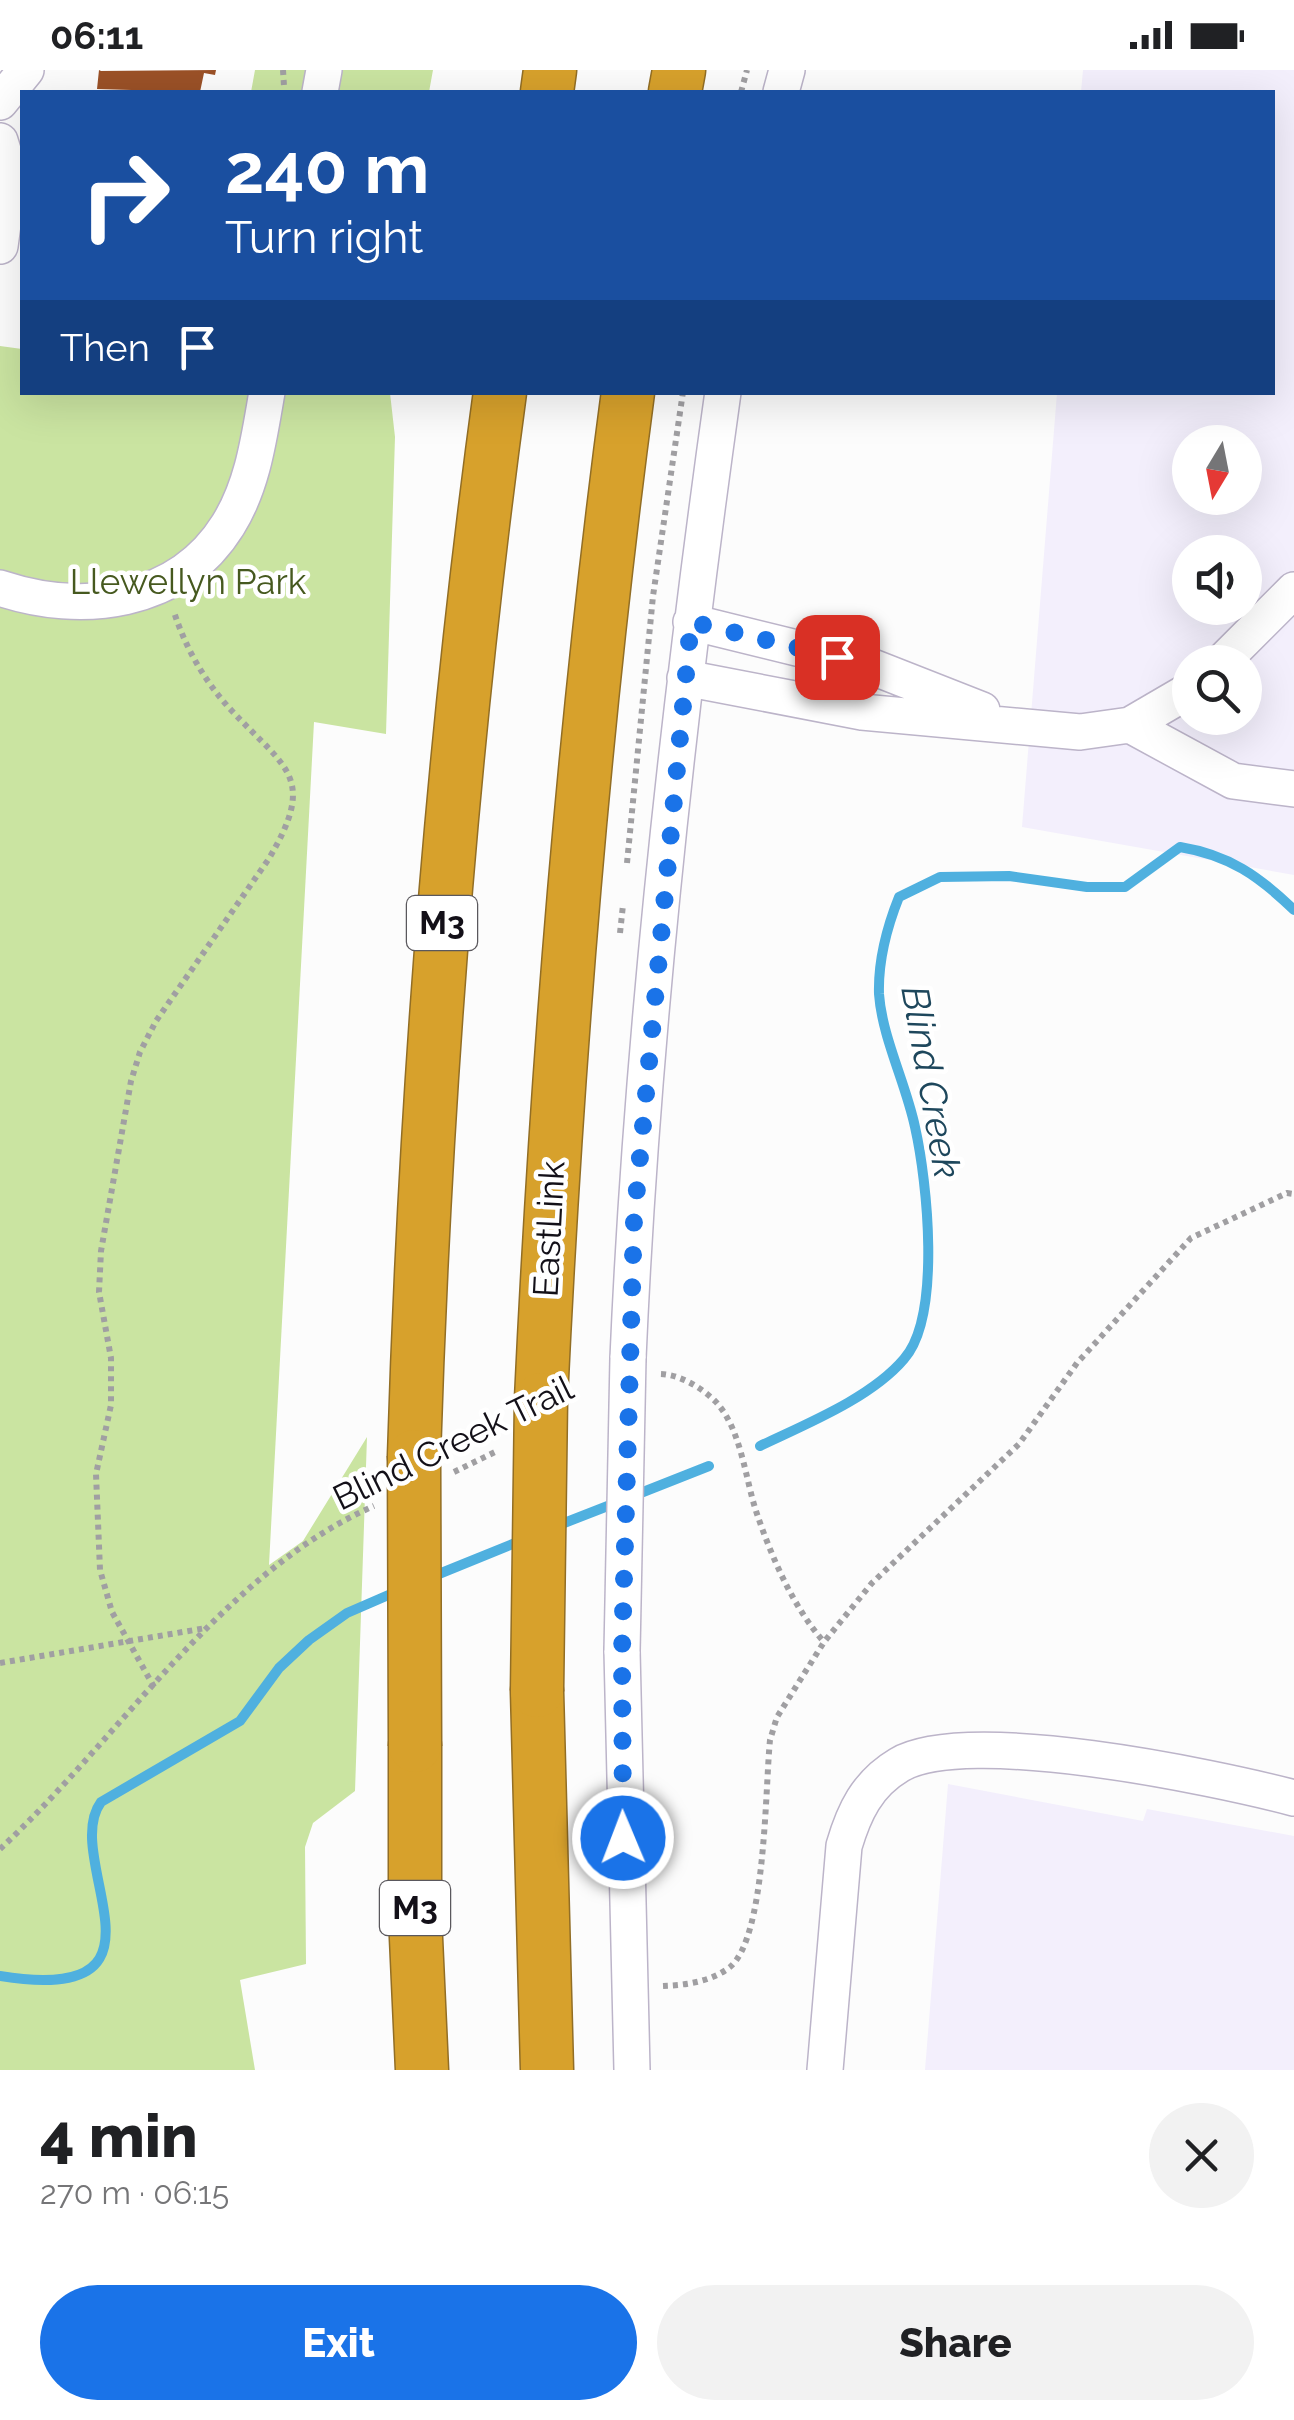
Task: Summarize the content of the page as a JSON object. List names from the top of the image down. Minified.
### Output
{"streets":{"highway":["M3","EastLink"],"path":["Blind Creek Trail"]},"crossings":[["M3","Blind Creek Trail"]],"water":["Blind Creek"],"parks":["Llewellyn Park"],"north":"bottom","page":{"status":"06:11","turn":["240 m","Turn right"],"then":"Then","heading":["4 min","270 m · 06:15"],"buttons":["Exit","Share"]}}
